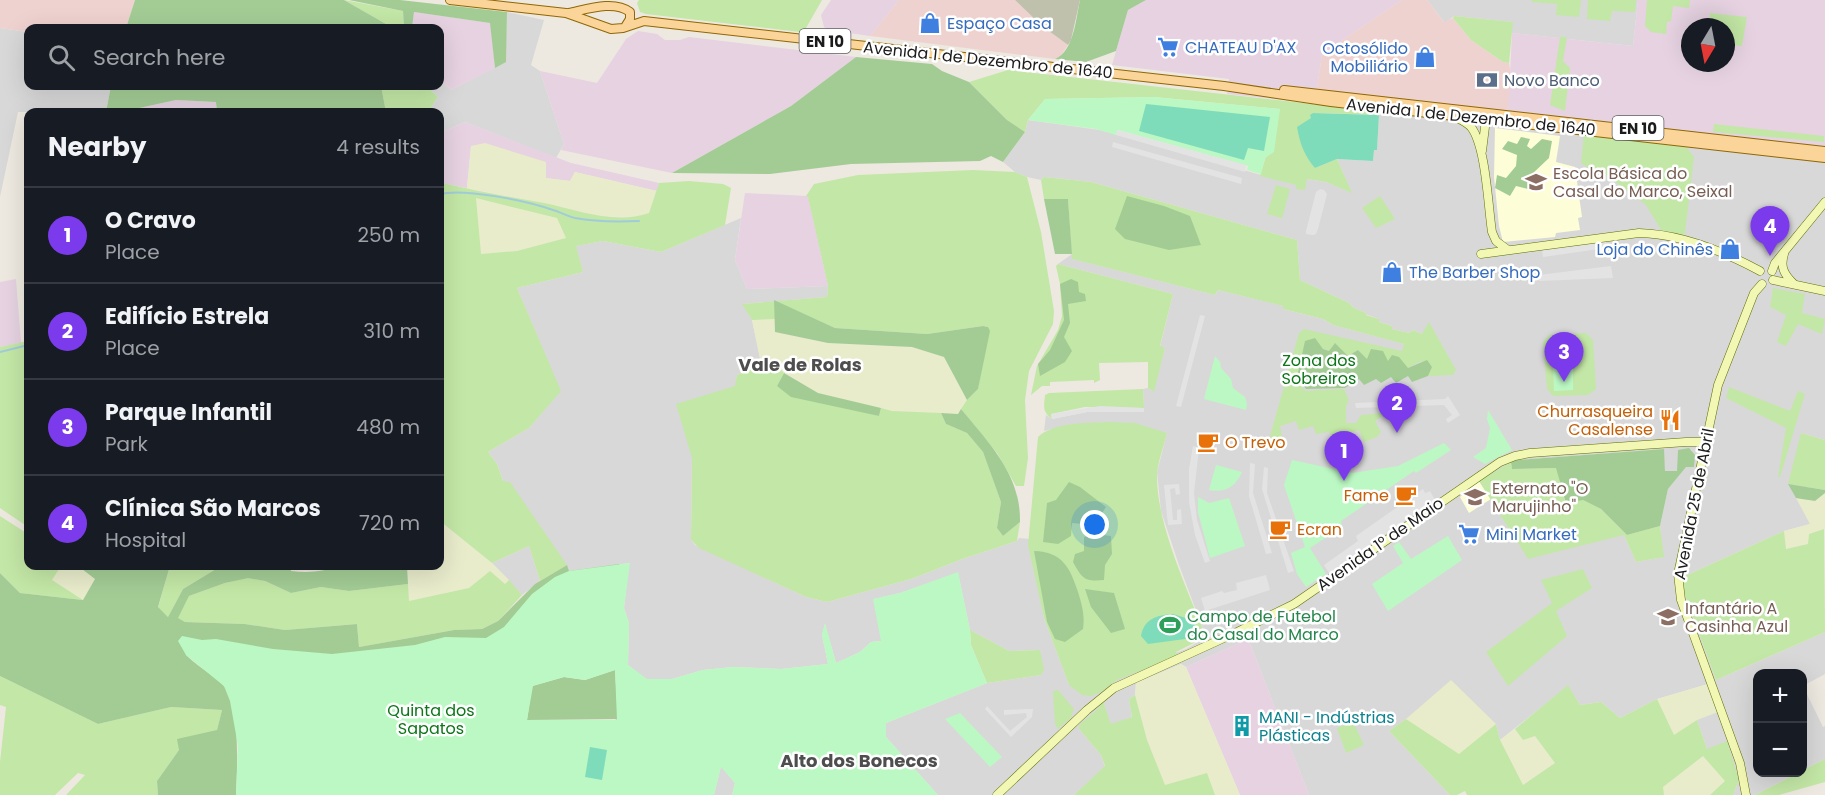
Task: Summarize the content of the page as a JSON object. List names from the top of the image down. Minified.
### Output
{"streets":{"main road":["EN 10","Avenida 1 de Dezembro de 1640","Avenida 25 de Abril","Avenida 1º de Maio"]},"crossings":[["Avenida 25 de Abril","Avenida 1º de Maio"]],"districts":["Vale de Rolas","Alto dos Bonecos"],"parks":["Zona dos Sobreiros","Quinta dos Sapatos"],"places":{"shop":["Espaço Casa","Octosólido Mobiliário","Loja do Chinês","The Barber Shop"],"supermarket":["CHATEAU D'AX","Mini Market"],"bank":["Novo Banco"],"school or university":["Escola Básica do Casal do Marco, Seixal","Externato \"O Marujinho\"","Infantário A Casinha Azul"],"restaurant":["Churrasqueira Casalense"],"cafe":["O Trevo","Fame","Ecran"],"sports":["Campo de Futebol do Casal do Marco"],"building":["MANI - Indústrias Plásticas"]},"north":"bottom","page":{"search":"Search here","heading":["Nearby","4 results"],"list":[{"mark":"1","name":"O Cravo","note":"Place","value":"250 m"},{"mark":"2","name":"Edifício Estrela","note":"Place","value":"310 m"},{"mark":"3","name":"Parque Infantil","note":"Park","value":"480 m"},{"mark":"4","name":"Clínica São Marcos","note":"Hospital","value":"720 m"}],"pins":["4","3","2","1"],"map_buttons":["+","−"]}}
